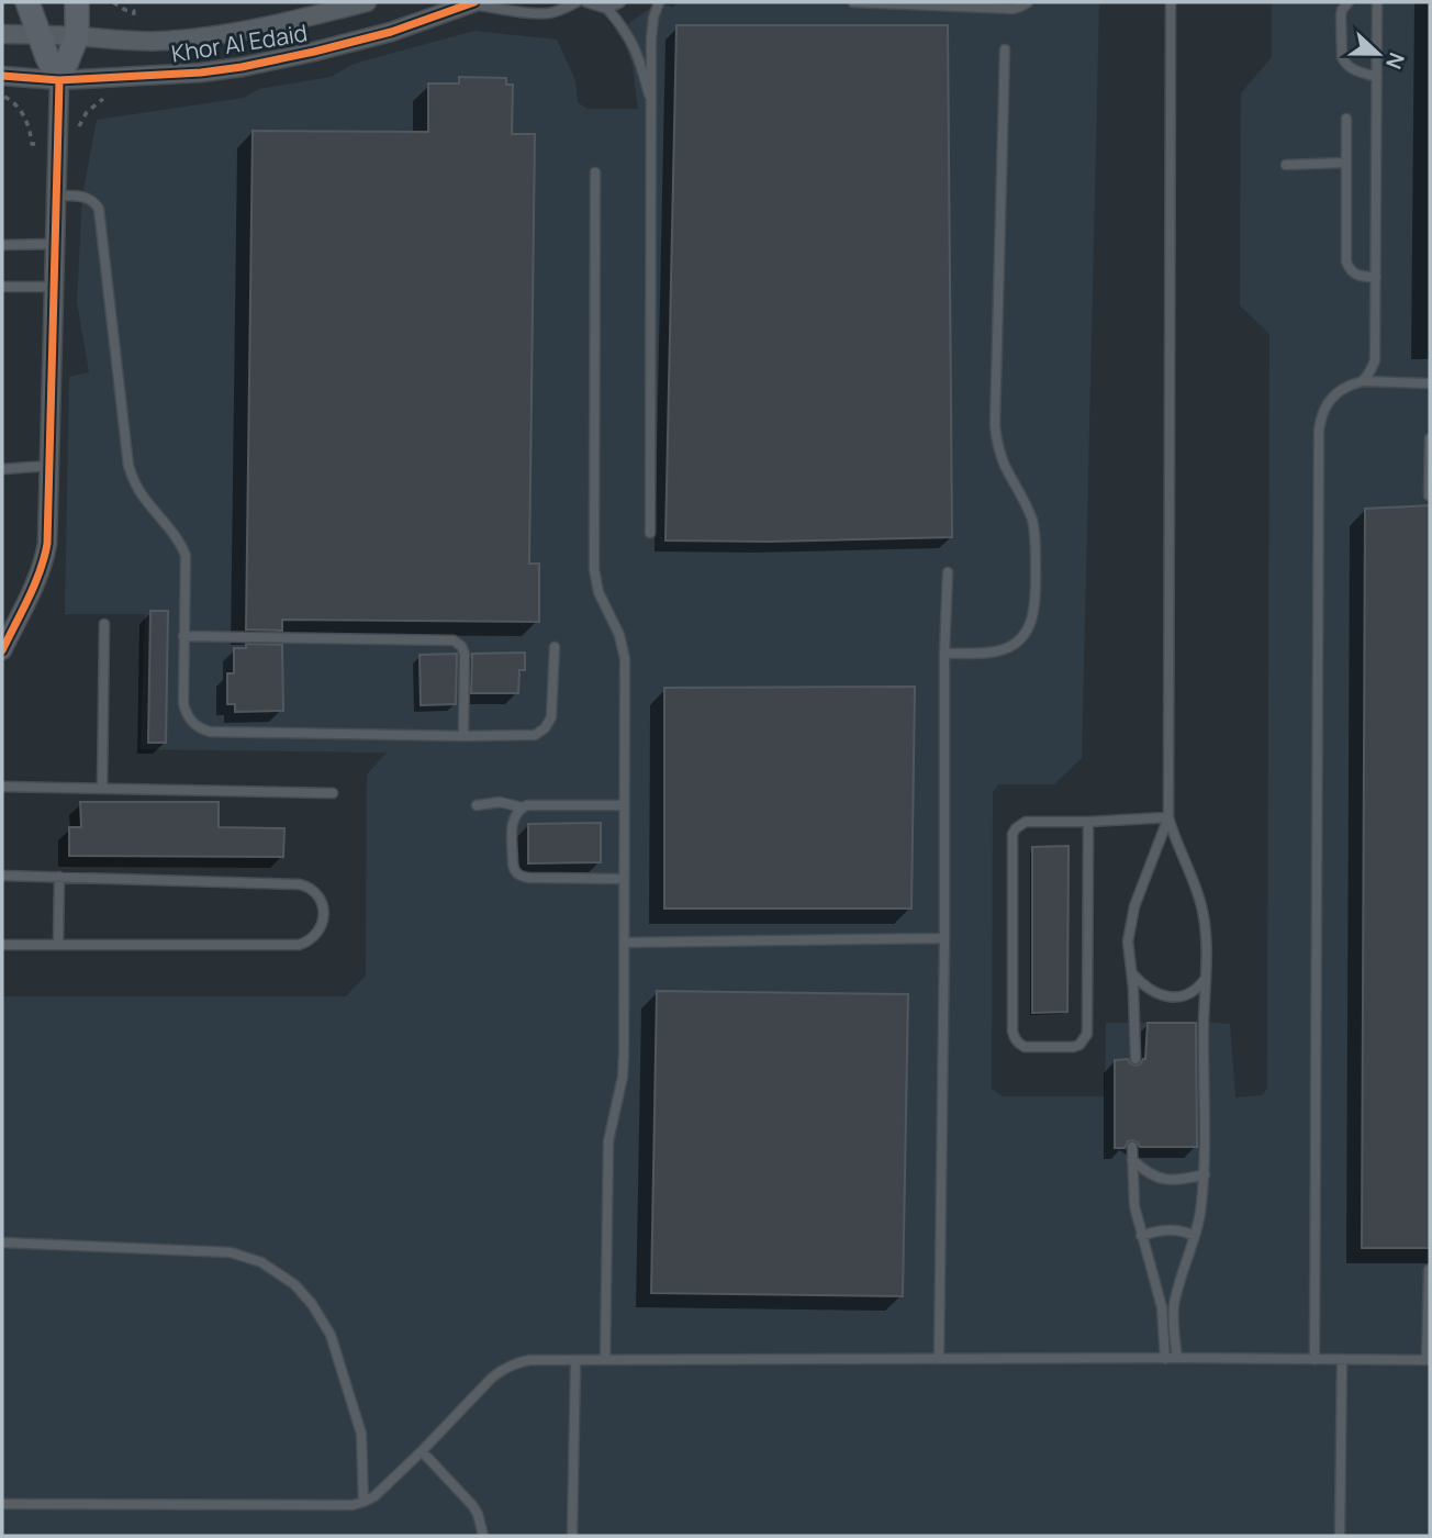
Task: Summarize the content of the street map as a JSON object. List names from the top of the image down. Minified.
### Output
{"streets":{"street":["Khor Al Edaid"]},"north":"right"}
